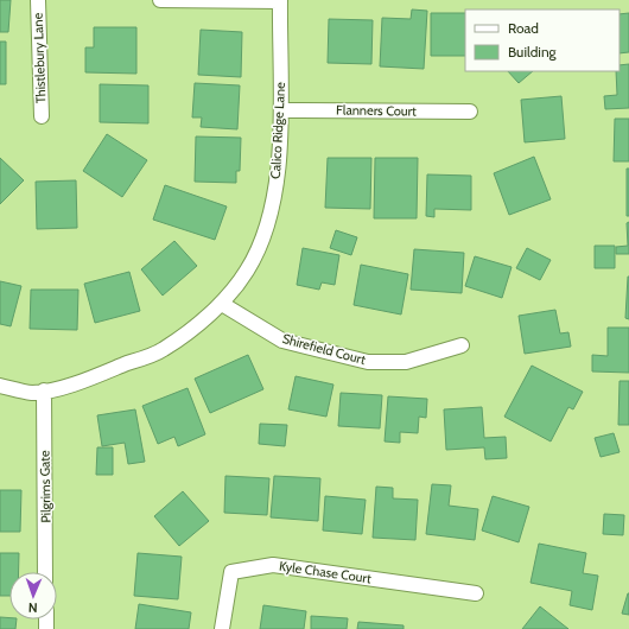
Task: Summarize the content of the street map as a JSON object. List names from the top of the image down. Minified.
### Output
{"streets":{"street":["Thistlebury Lane","Flanners Court","Calico Ridge Lane","Shirefield Court","Pilgrims Gate","Kyle Chase Court"]},"crossings":[["Flanners Court","Calico Ridge Lane"],["Calico Ridge Lane","Shirefield Court"],["Calico Ridge Lane","Pilgrims Gate"]],"legend":["Road","Building"],"north":"bottom"}
